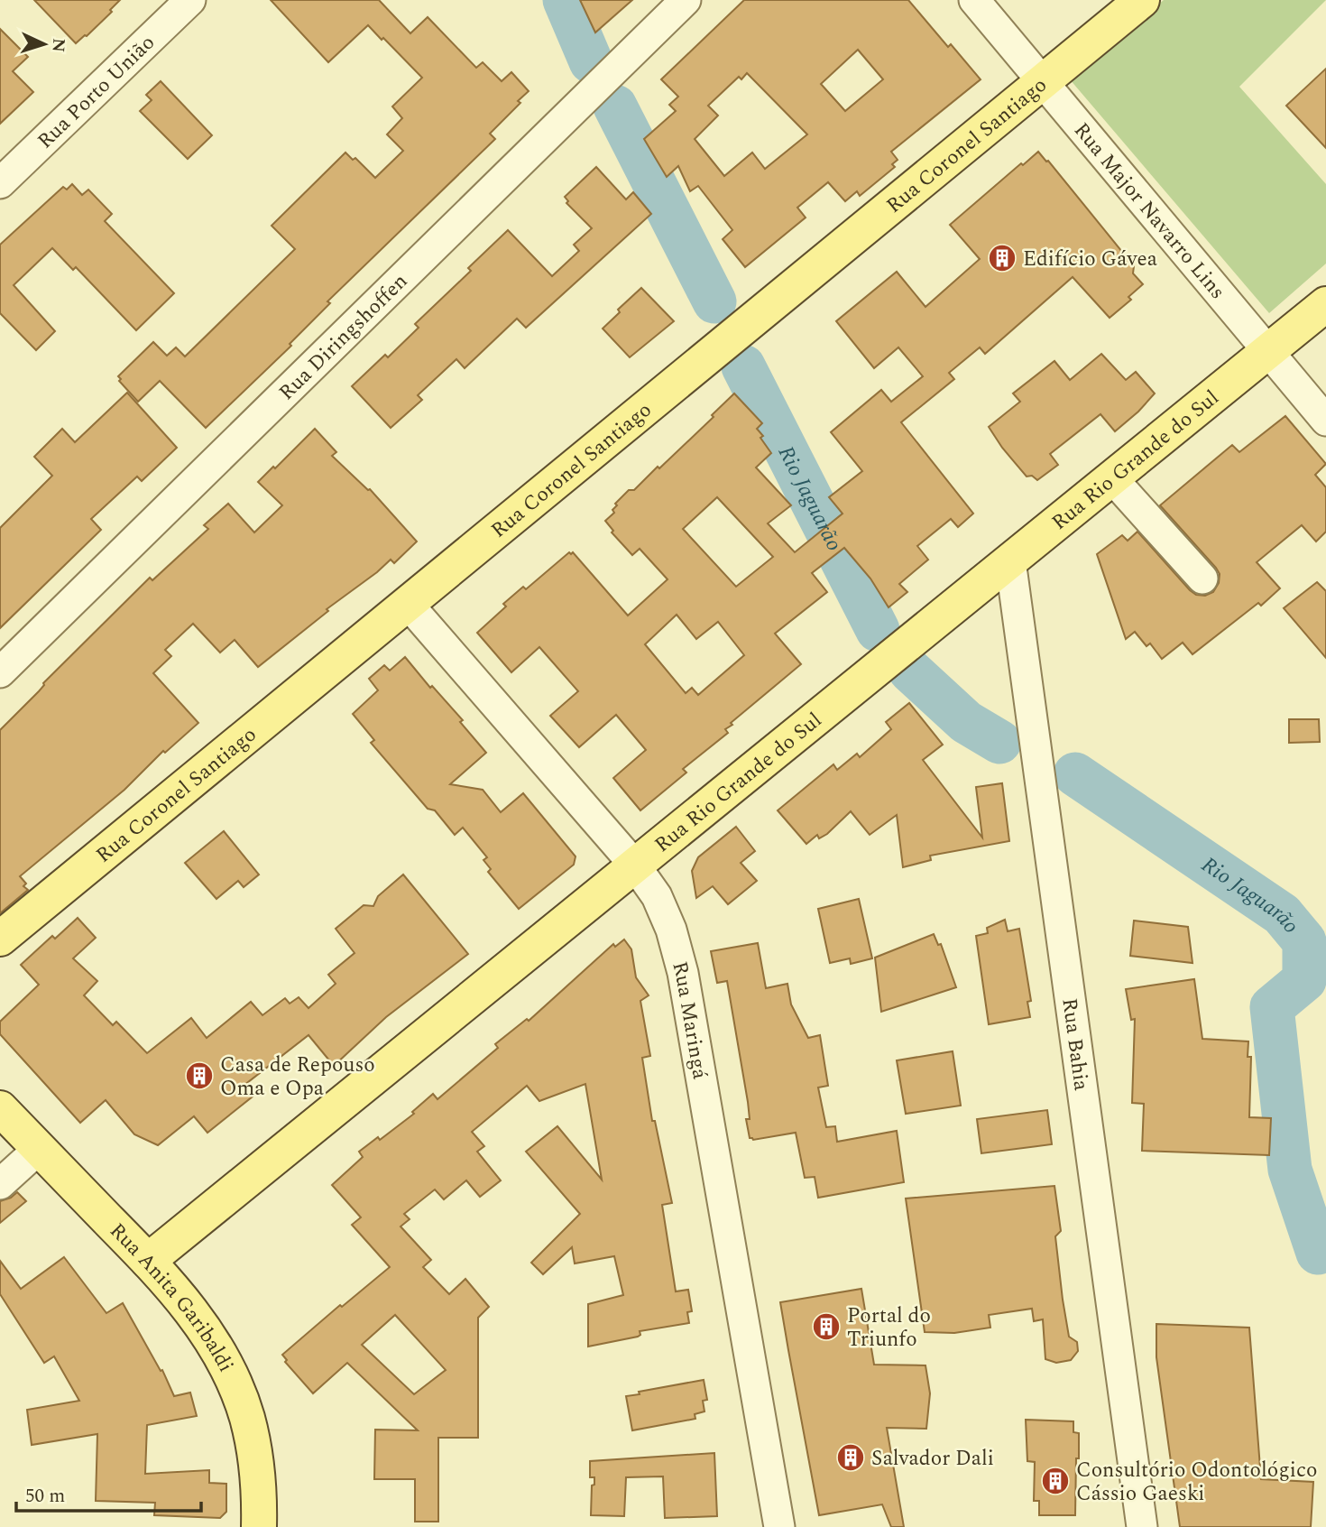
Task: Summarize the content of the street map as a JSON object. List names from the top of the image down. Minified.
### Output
{"streets":{"main road":["Rua Coronel Santiago","Rua Rio Grande do Sul","Rua Anita Garibaldi"],"street":["Rua Porto União","Rua Major Navarro Lins","Rua Diringshoffen","Rua Maringá","Rua Bahia"]},"crossings":[["Rua Coronel Santiago","Rua Major Navarro Lins"],["Rua Coronel Santiago","Rua Maringá"],["Rua Major Navarro Lins","Rua Rio Grande do Sul"],["Rua Rio Grande do Sul","Rua Maringá"],["Rua Rio Grande do Sul","Rua Bahia"],["Rua Rio Grande do Sul","Rua Anita Garibaldi"]],"water":["Rio Jaguarão"],"places":{"building":["Edifício Gávea","Casa de Repouso Oma e Opa","Portal do Triunfo","Salvador Dali","Consultório Odontológico Cássio Gaeski"]},"scale_bar":"50 m","north":"right"}
